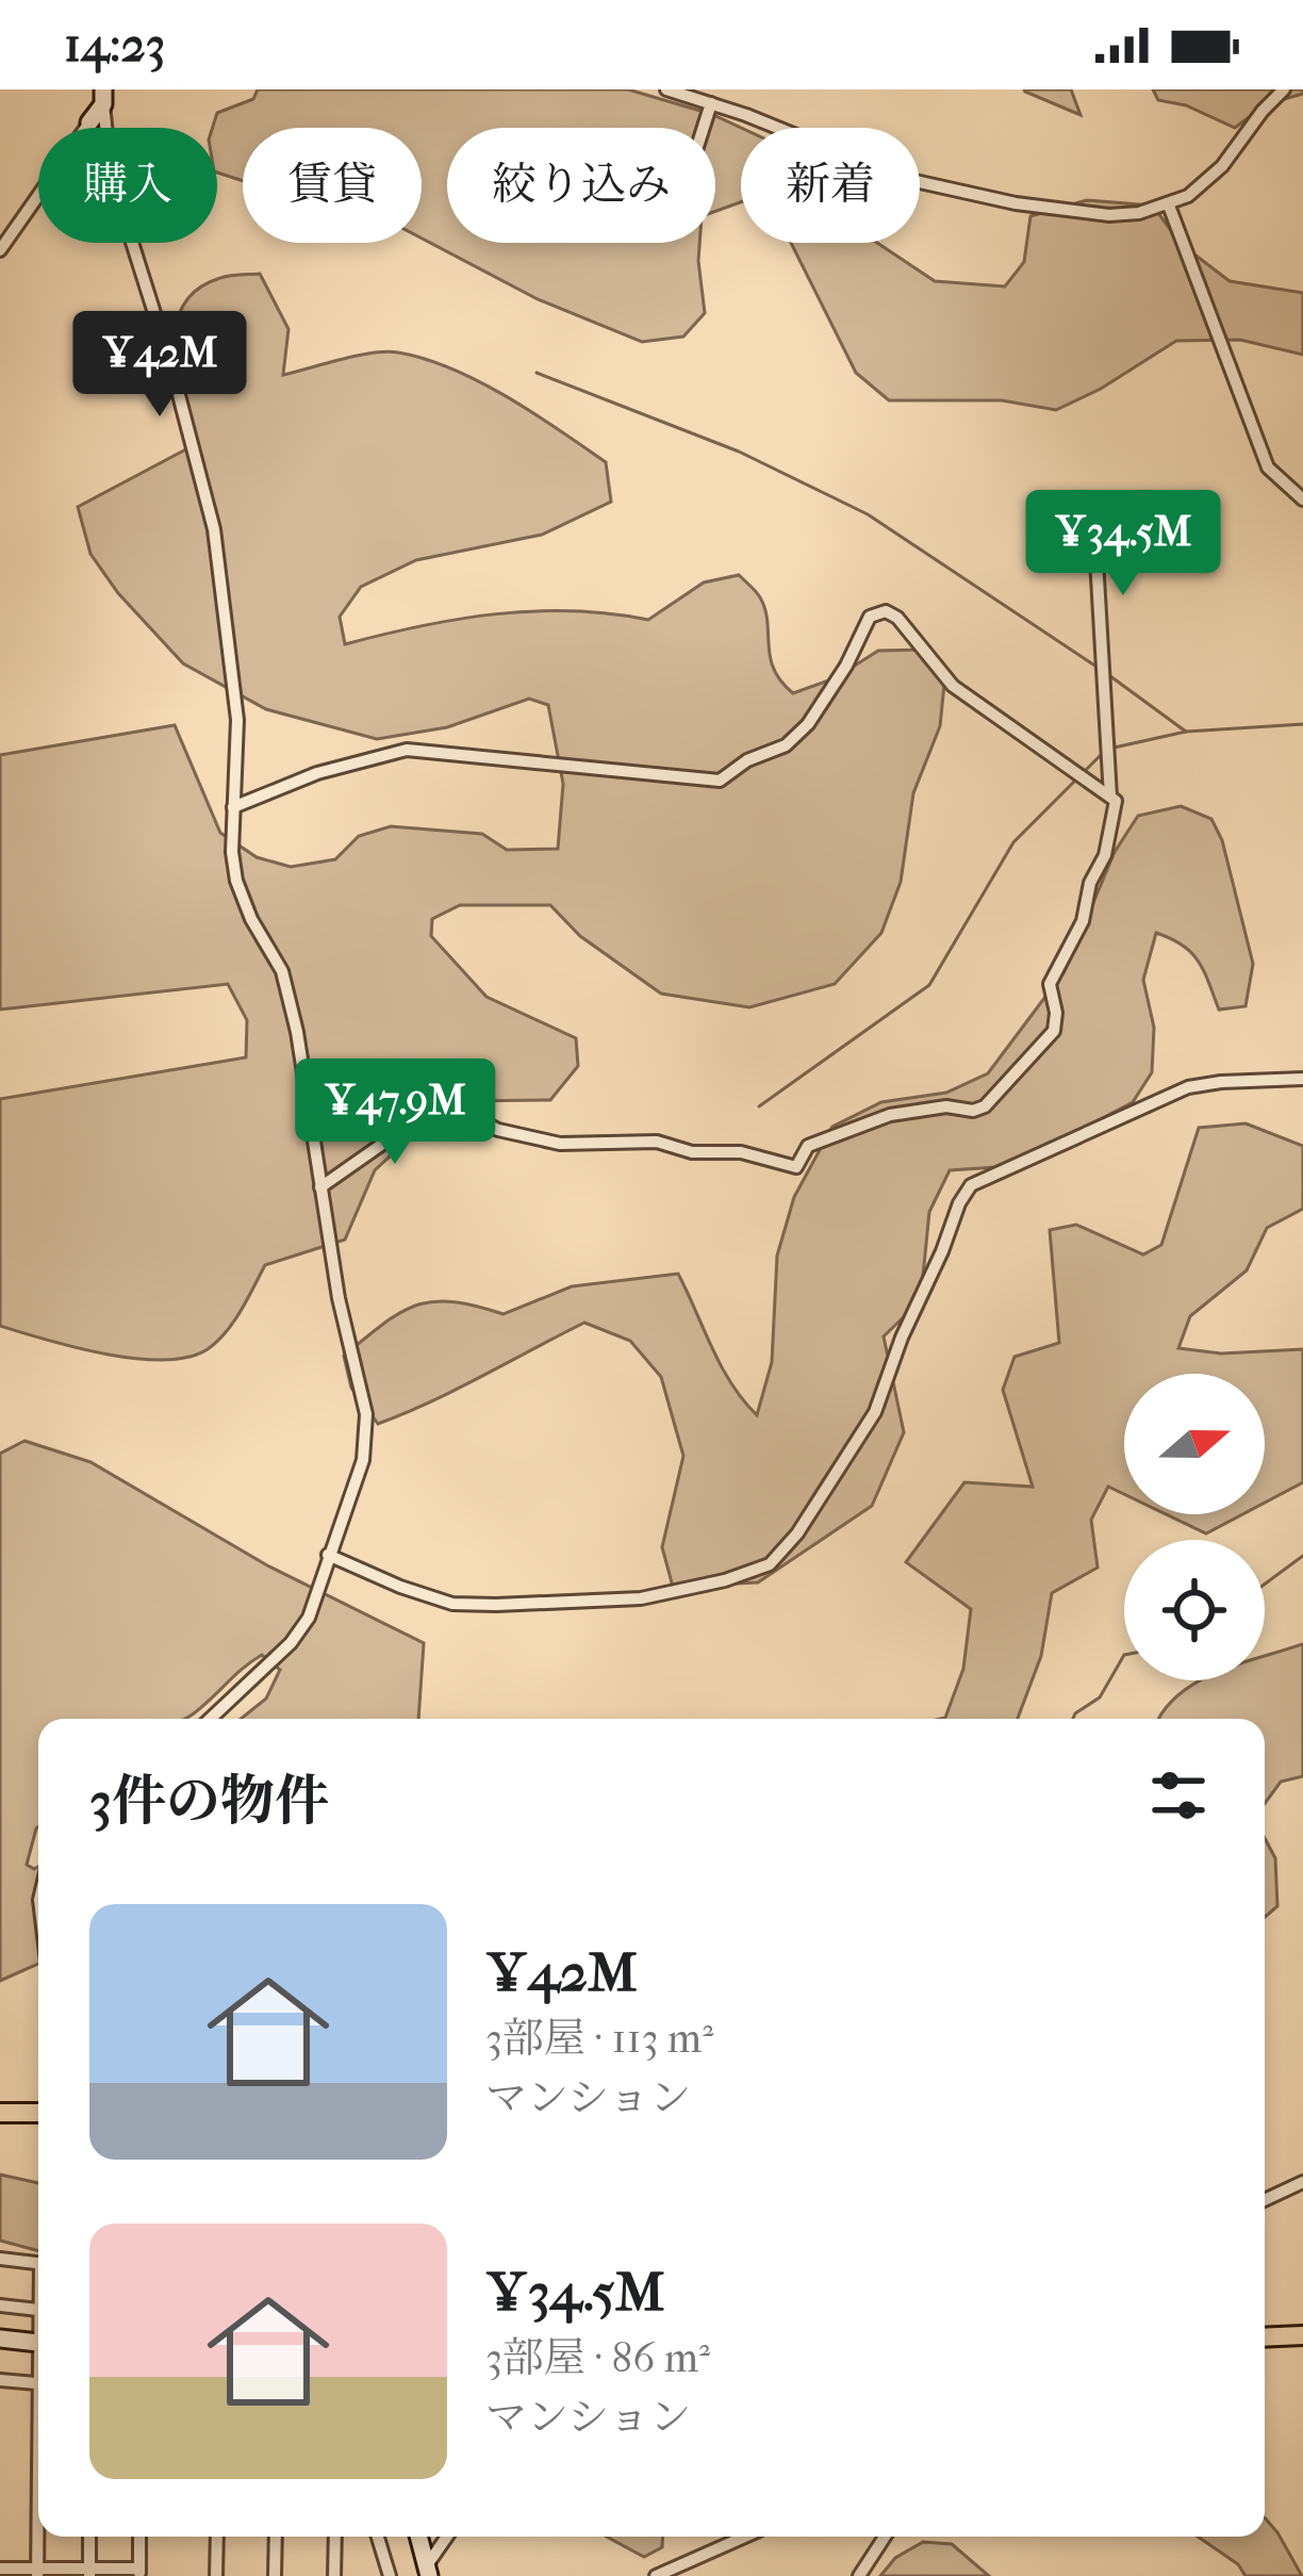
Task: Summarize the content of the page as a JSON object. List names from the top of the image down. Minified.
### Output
{"north":"right","page":{"status":"14:23","chip":["購入","賃貸","絞り込み","新着"],"price":["¥42M","¥34.5M","¥47.9M"],"heading":"3件の物件","list":[{"name":"¥42M","note":"3部屋 · 113 m² · マンション"},{"name":"¥34.5M","note":"3部屋 · 86 m² · マンション"}]}}
